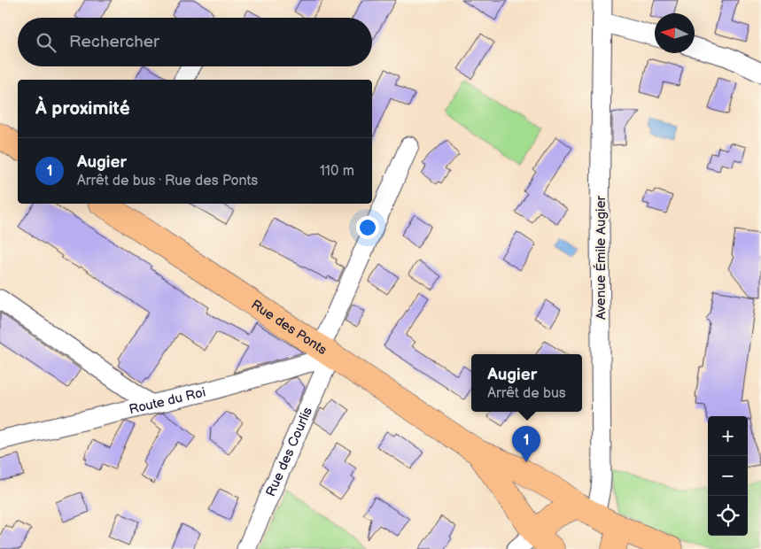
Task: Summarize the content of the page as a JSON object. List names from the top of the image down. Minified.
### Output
{"streets":{"main road":["Rue des Ponts"],"street":["Avenue Émile Augier","Route du Roi","Rue des Courlis"]},"crossings":[["Avenue Émile Augier","Rue des Ponts"],["Rue des Ponts","Route du Roi"],["Rue des Ponts","Rue des Courlis"],["Route du Roi","Rue des Courlis"]],"north":"left","page":{"search":"Rechercher","heading":"À proximité","list":[{"mark":"1","name":"Augier","note":"Arrêt de bus · Rue des Ponts","value":"110 m"}],"popup":["Augier","Arrêt de bus"],"map_buttons":["+","−"],"pins":"1"}}
